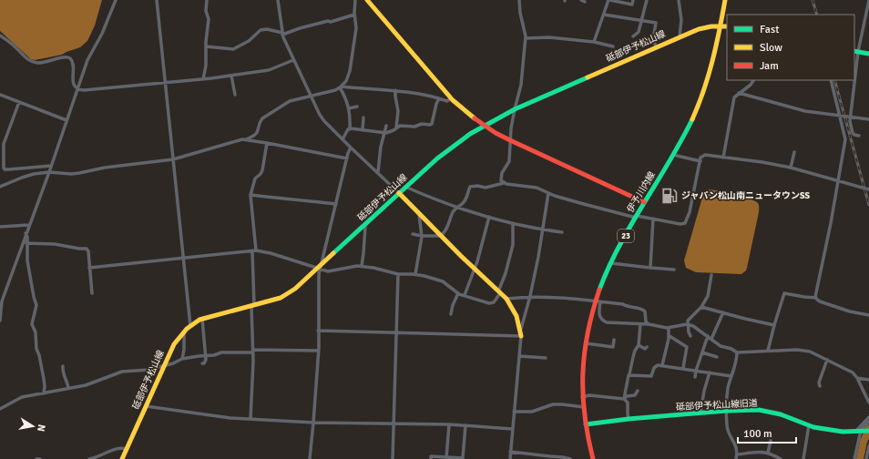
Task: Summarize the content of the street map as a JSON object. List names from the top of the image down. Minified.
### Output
{"streets":{"main road":["砥部伊予松山線","伊予川内線","23","砥部伊予松山線旧道"]},"crossings":[["砥部伊予松山線","伊予川内線"],["伊予川内線","砥部伊予松山線旧道"]],"places":{"fuel station":["ジャパン松山南ニュータウンSS"]},"legend":["Fast","Slow","Jam"],"scale_bar":"100 m","north":"right"}
